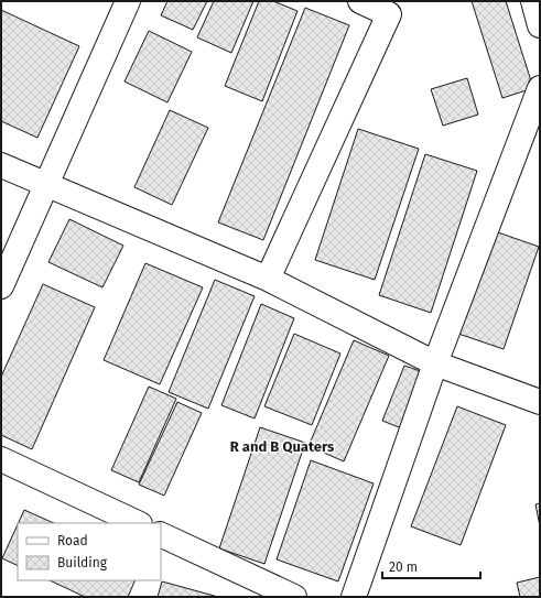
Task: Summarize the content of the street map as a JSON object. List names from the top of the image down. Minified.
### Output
{"districts":["R and B Quaters"],"legend":["Road","Building"],"scale_bar":"20 m"}
